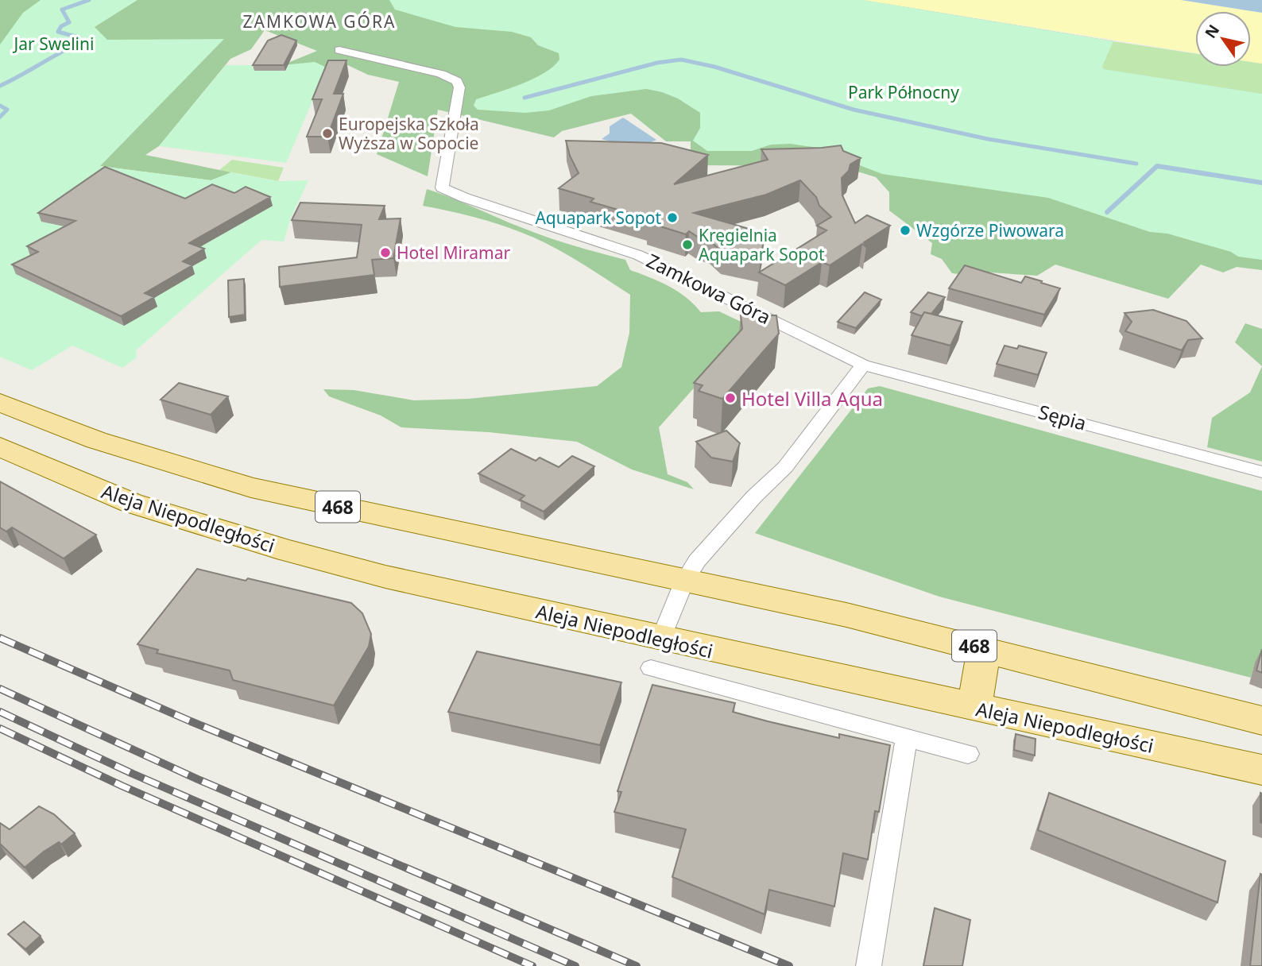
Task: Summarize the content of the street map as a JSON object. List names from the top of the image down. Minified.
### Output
{"streets":{"main road":["468","Aleja Niepodległości"],"street":["Zamkowa Góra","Sępia"]},"crossings":[["Zamkowa Góra","Sępia"]],"districts":["ZAMKOWA GÓRA"],"parks":["Jar Swelini","Park Północny"],"places":["Europejska Szkoła Wyższa w Sopocie","Aquapark Sopot","Wzgórze Piwowara","Kręgielnia Aquapark Sopot","Hotel Miramar","Hotel Villa Aqua"],"north":"top left"}
